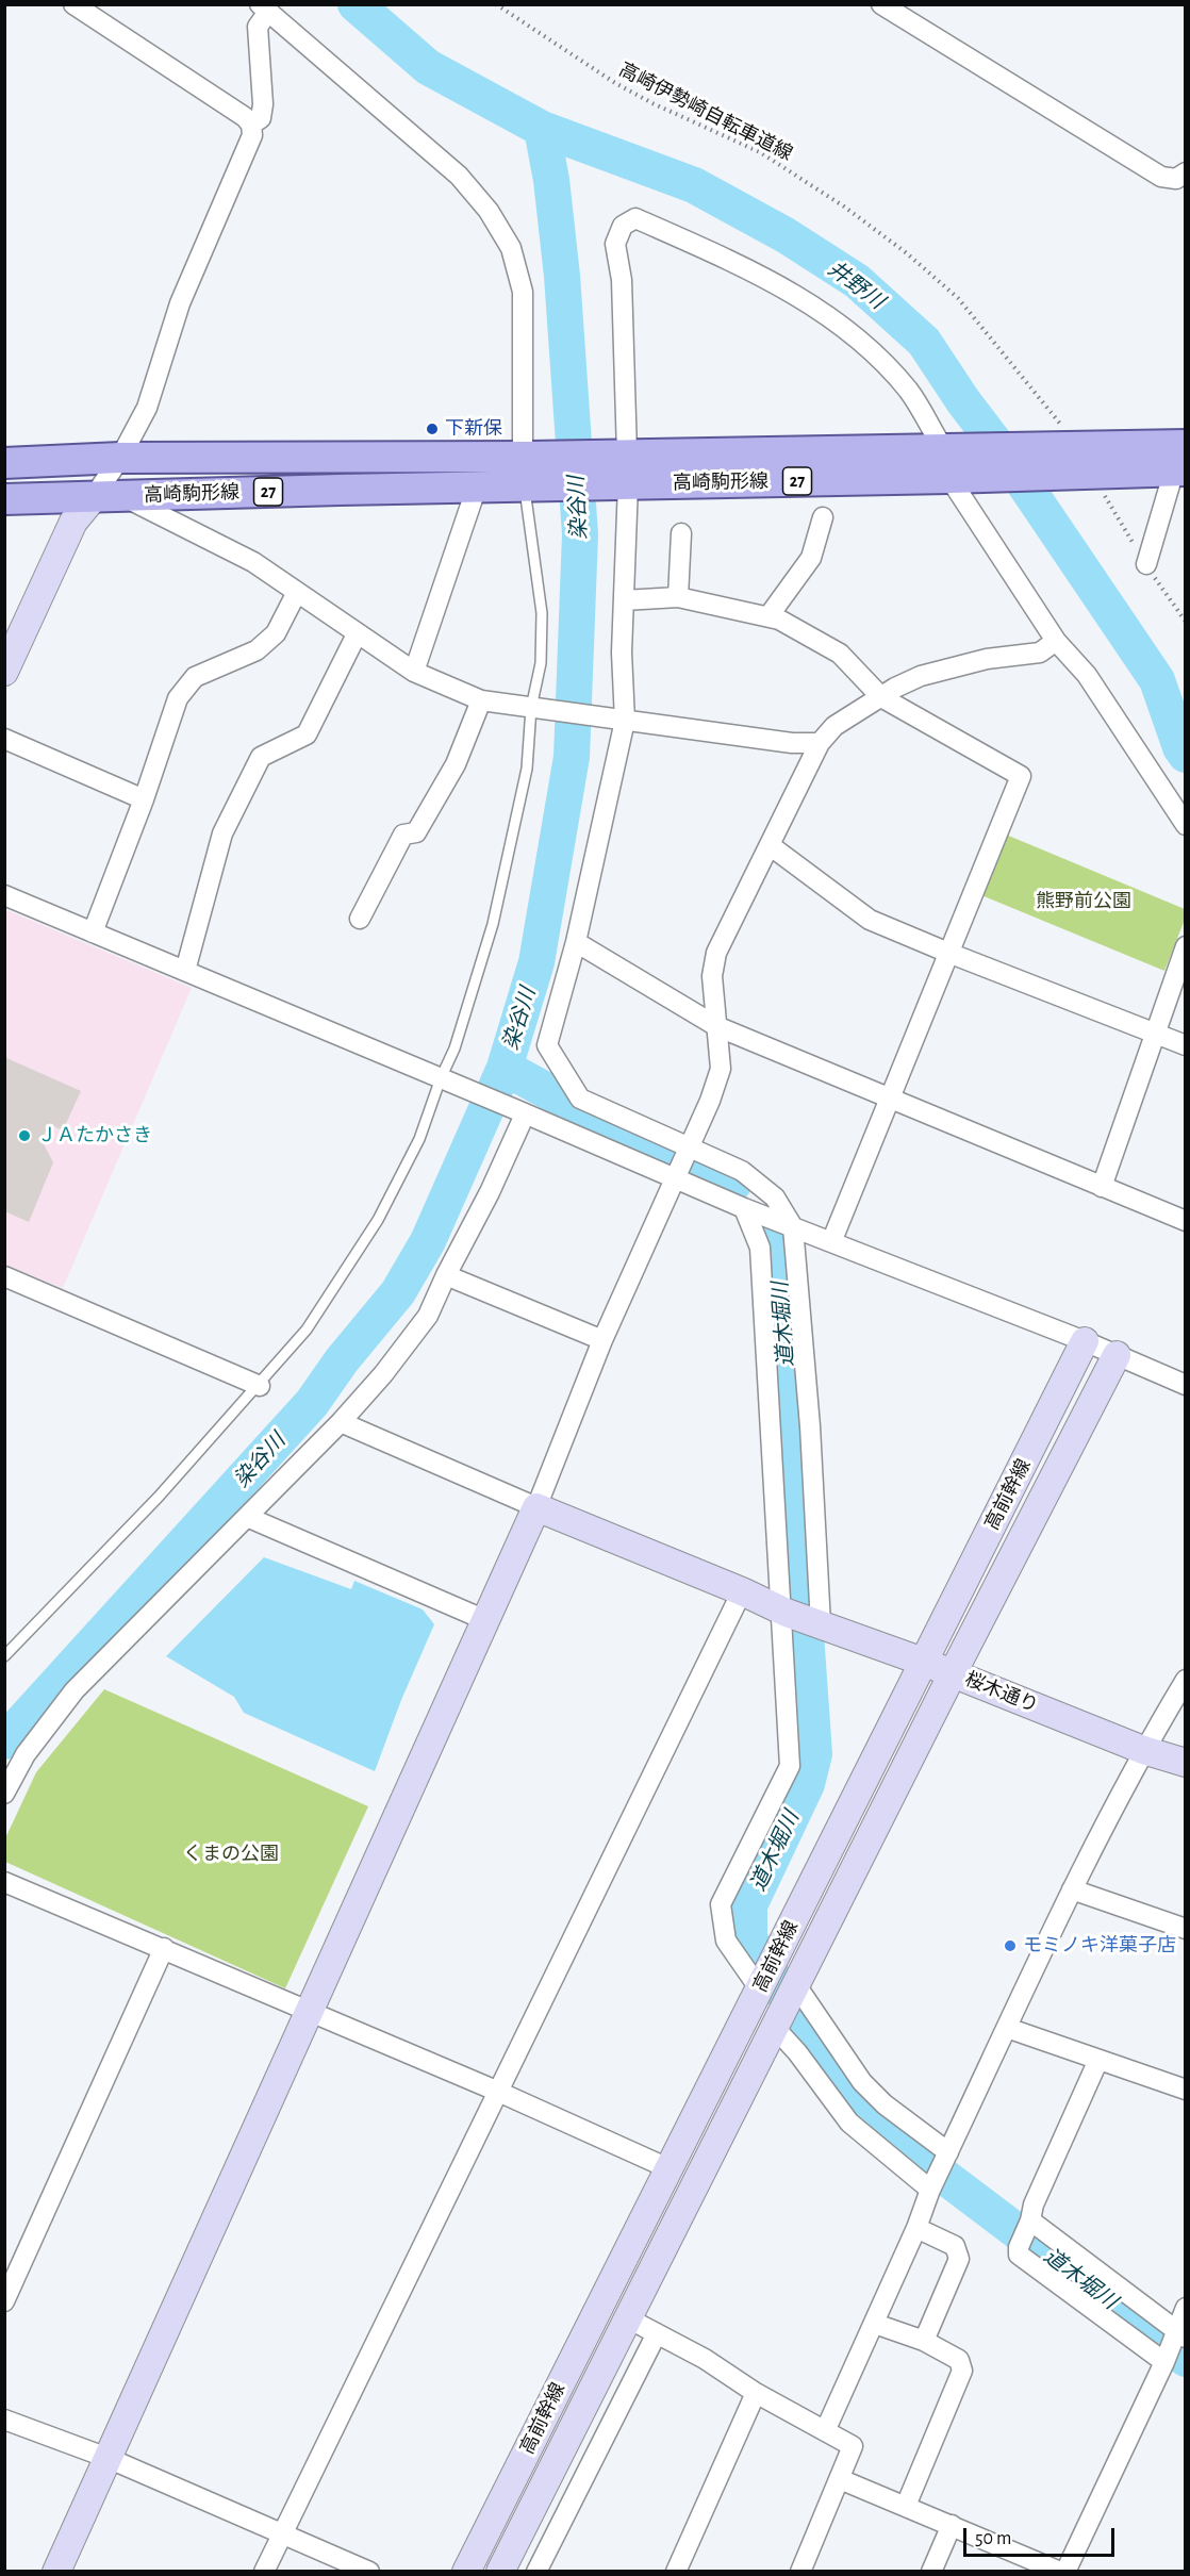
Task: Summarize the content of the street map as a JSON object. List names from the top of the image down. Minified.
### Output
{"streets":{"main road":["27","高崎駒形線"],"street":["高前幹線","桜木通り"],"path":["高崎伊勢崎自転車道線"]},"crossings":[["高崎伊勢崎自転車道線","27"],["27","高崎駒形線"],["高前幹線","桜木通り"]],"water":["井野川","染谷川","道木堀川"],"parks":["熊野前公園","くまの公園"],"places":["下新保","ＪＡたかさき","モミノキ洋菓子店"],"scale_bar":"50 m"}
